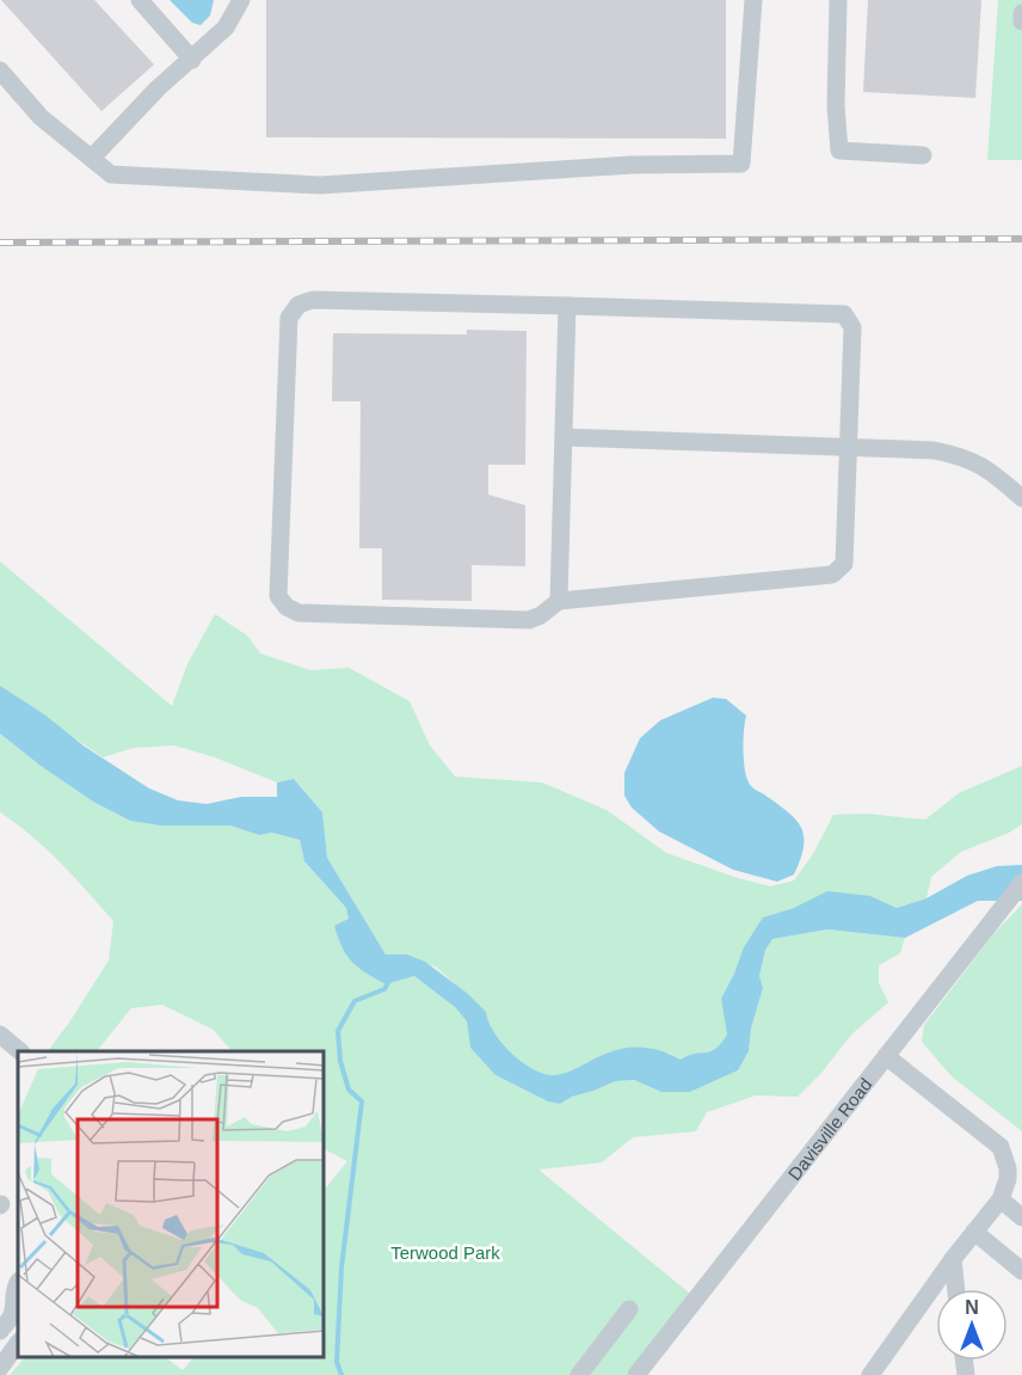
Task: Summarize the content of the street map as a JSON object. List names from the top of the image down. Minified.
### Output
{"streets":{"street":["Davisville Road"]},"parks":["Terwood Park"],"north":"top"}
